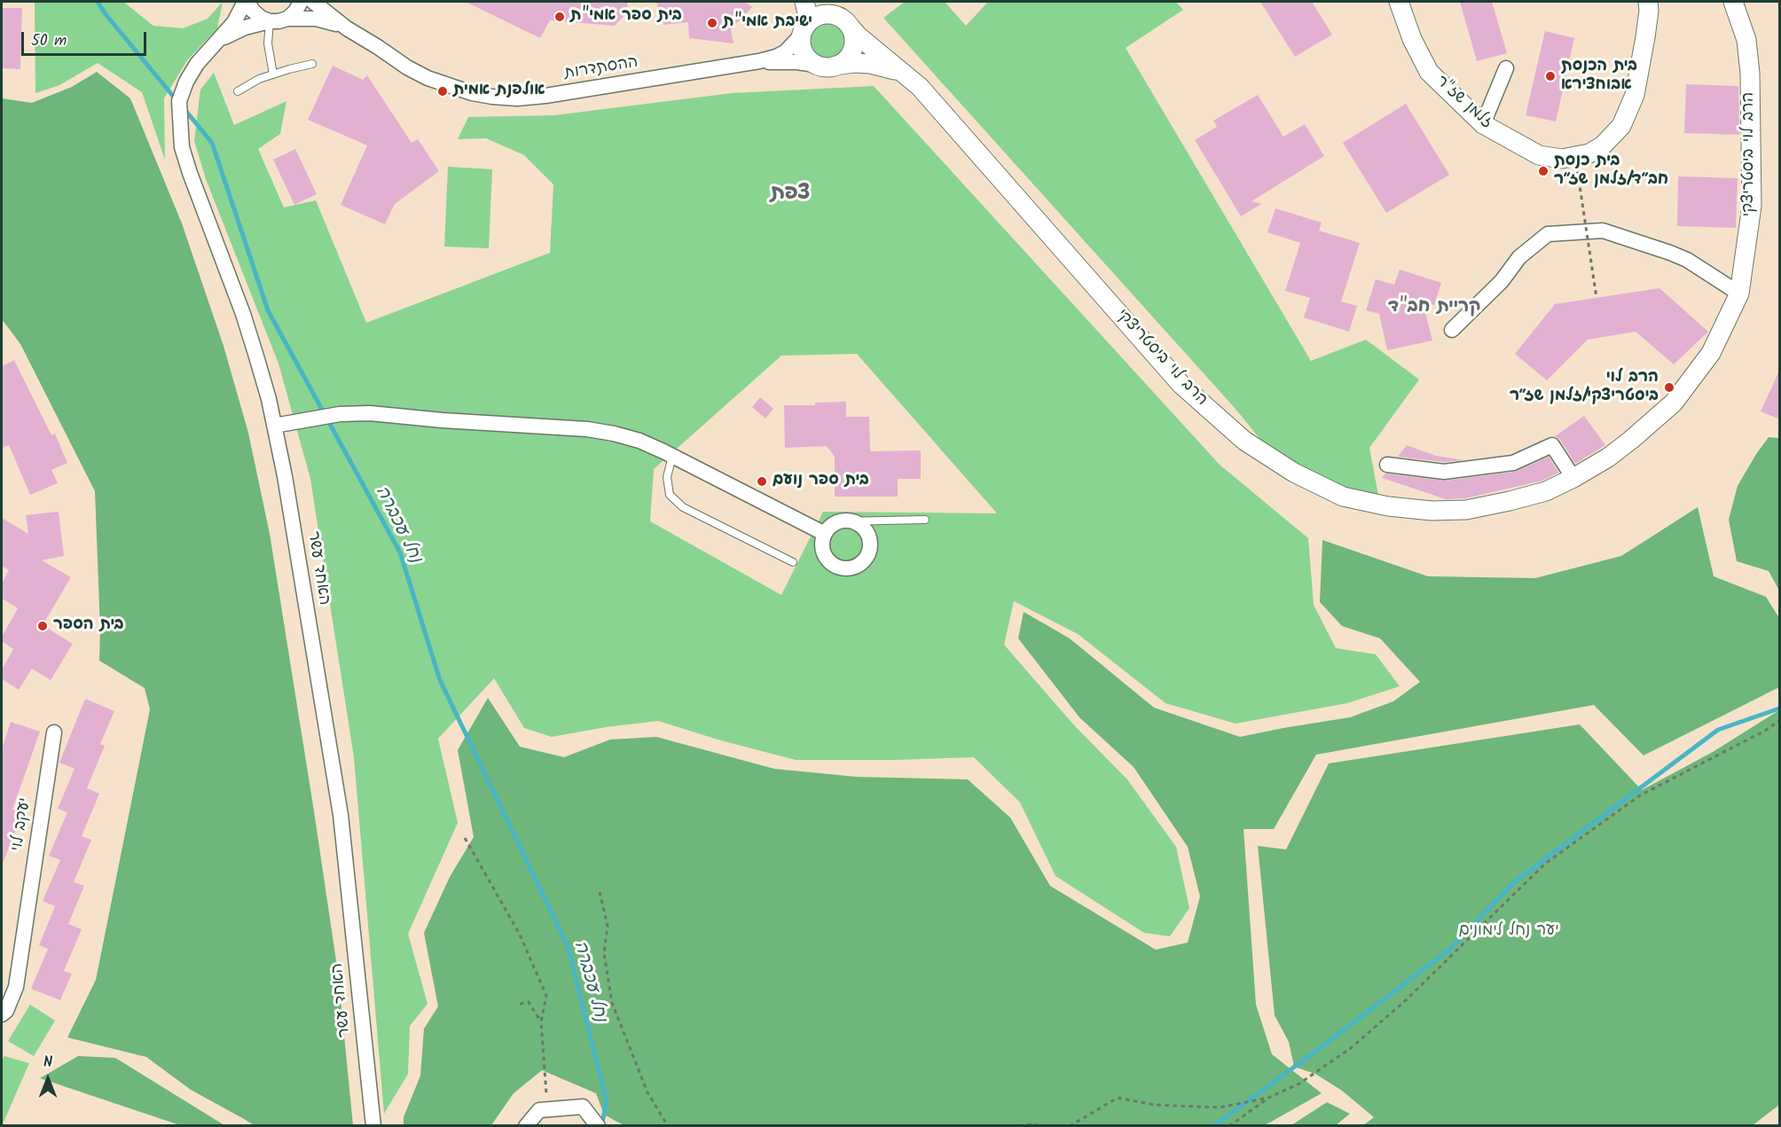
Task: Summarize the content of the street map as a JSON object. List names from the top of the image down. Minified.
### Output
{"streets":{"street":["ההסתדרות","זלמן שז\"ר","הרב לוי ביסטריצקי","האחד עשר","יעקב לוי"]},"crossings":[["ההסתדרות","הרב לוי ביסטריצקי"],["ההסתדרות","האחד עשר"]],"districts":["צפת","קריית חב\"ד"],"water":["נחל עכברה"],"parks":["יער נחל לימונים"],"places":["בית ספר אמי\"ת","ישיבת אמי\"ת","בית הכנסת אבוחצירא","אולפנת אמית","בית כנסת חב״ד/זלמן שז״ר","הרב לוי ביסטריצקי/זלמן שז״ר","בית ספר נועם","בית הספר"],"scale_bar":"50 m","north":"top"}
